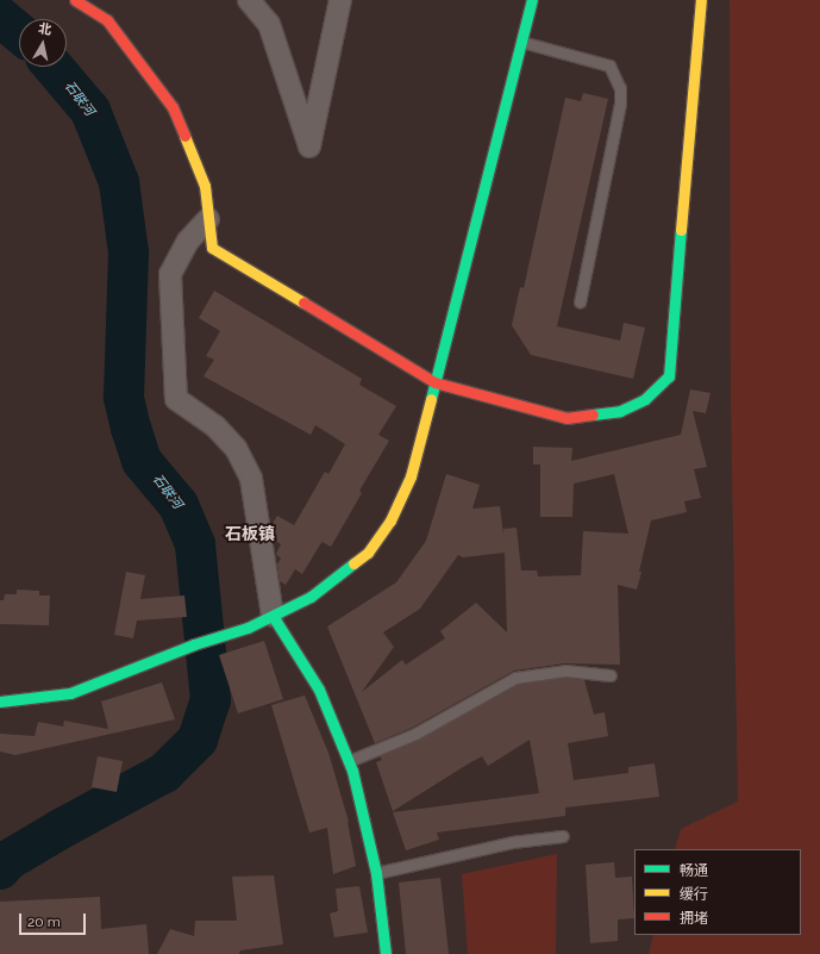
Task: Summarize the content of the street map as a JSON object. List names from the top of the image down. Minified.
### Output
{"districts":["石板镇"],"water":["石联河"],"legend":["畅通","缓行","拥堵"],"scale_bar":"20 m","north":"top"}
